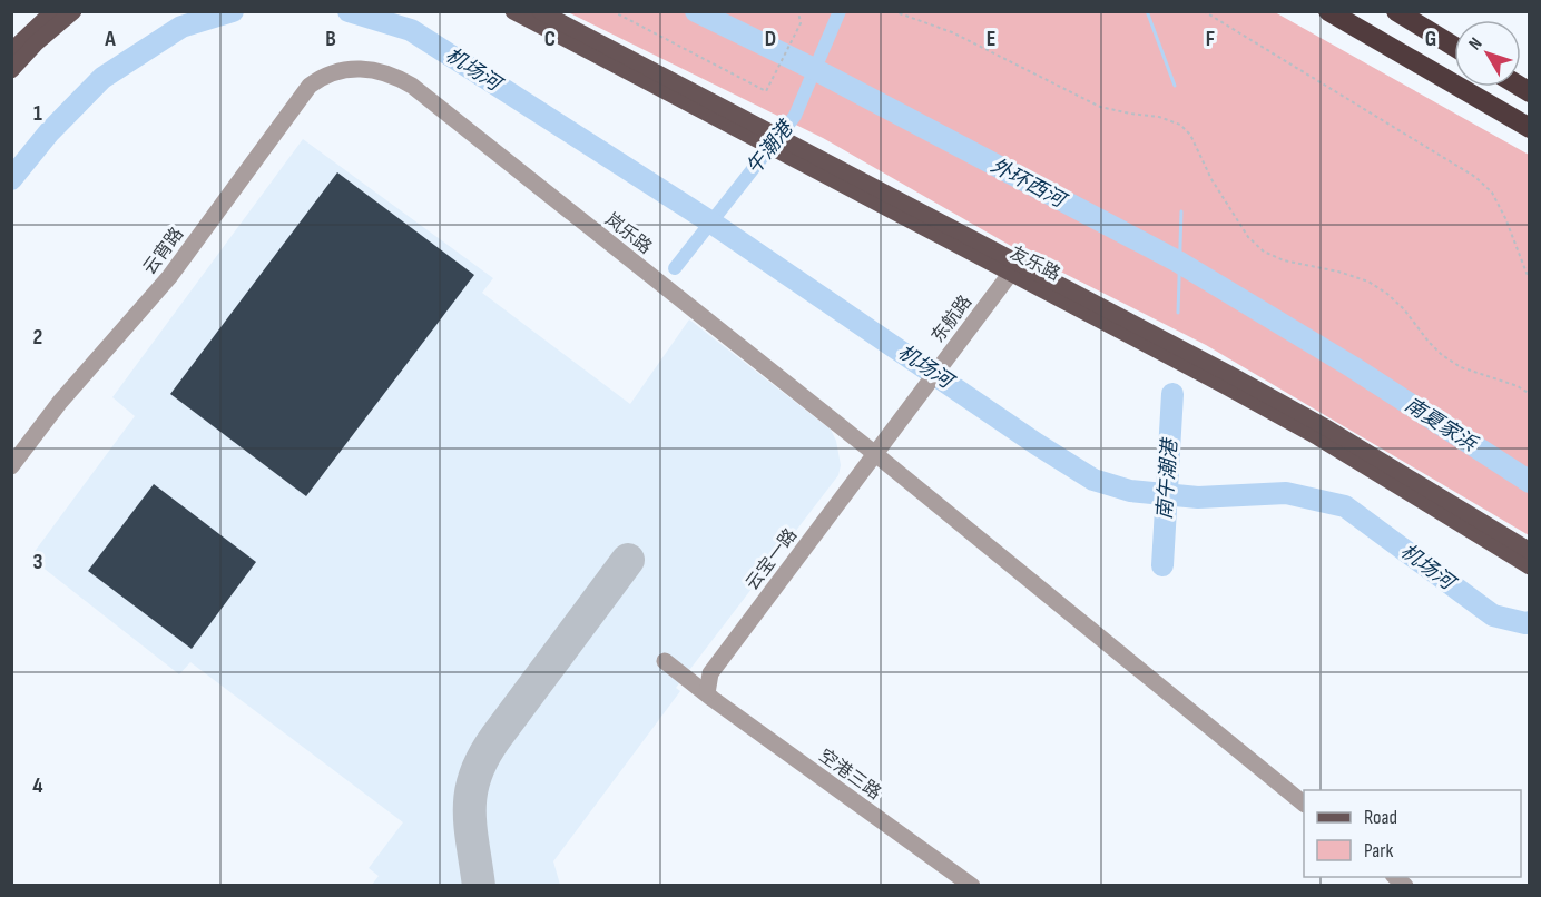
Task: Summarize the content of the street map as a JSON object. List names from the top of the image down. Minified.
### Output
{"streets":{"main road":["友乐路"],"street":["岚乐路","云宵路","东航路","云宝一路","空港三路"]},"crossings":[["岚乐路","云宵路"],["岚乐路","东航路"],["岚乐路","云宝一路"],["友乐路","东航路"],["东航路","云宝一路"],["云宝一路","空港三路"]],"water":["机场河","午潮港","外环西河","南夏家浜","南午潮港"],"legend":["Road","Park"],"north":"top left","grid":{"columns":["A","B","C","D","E","F","G"],"rows":["1","2","3","4"]}}
